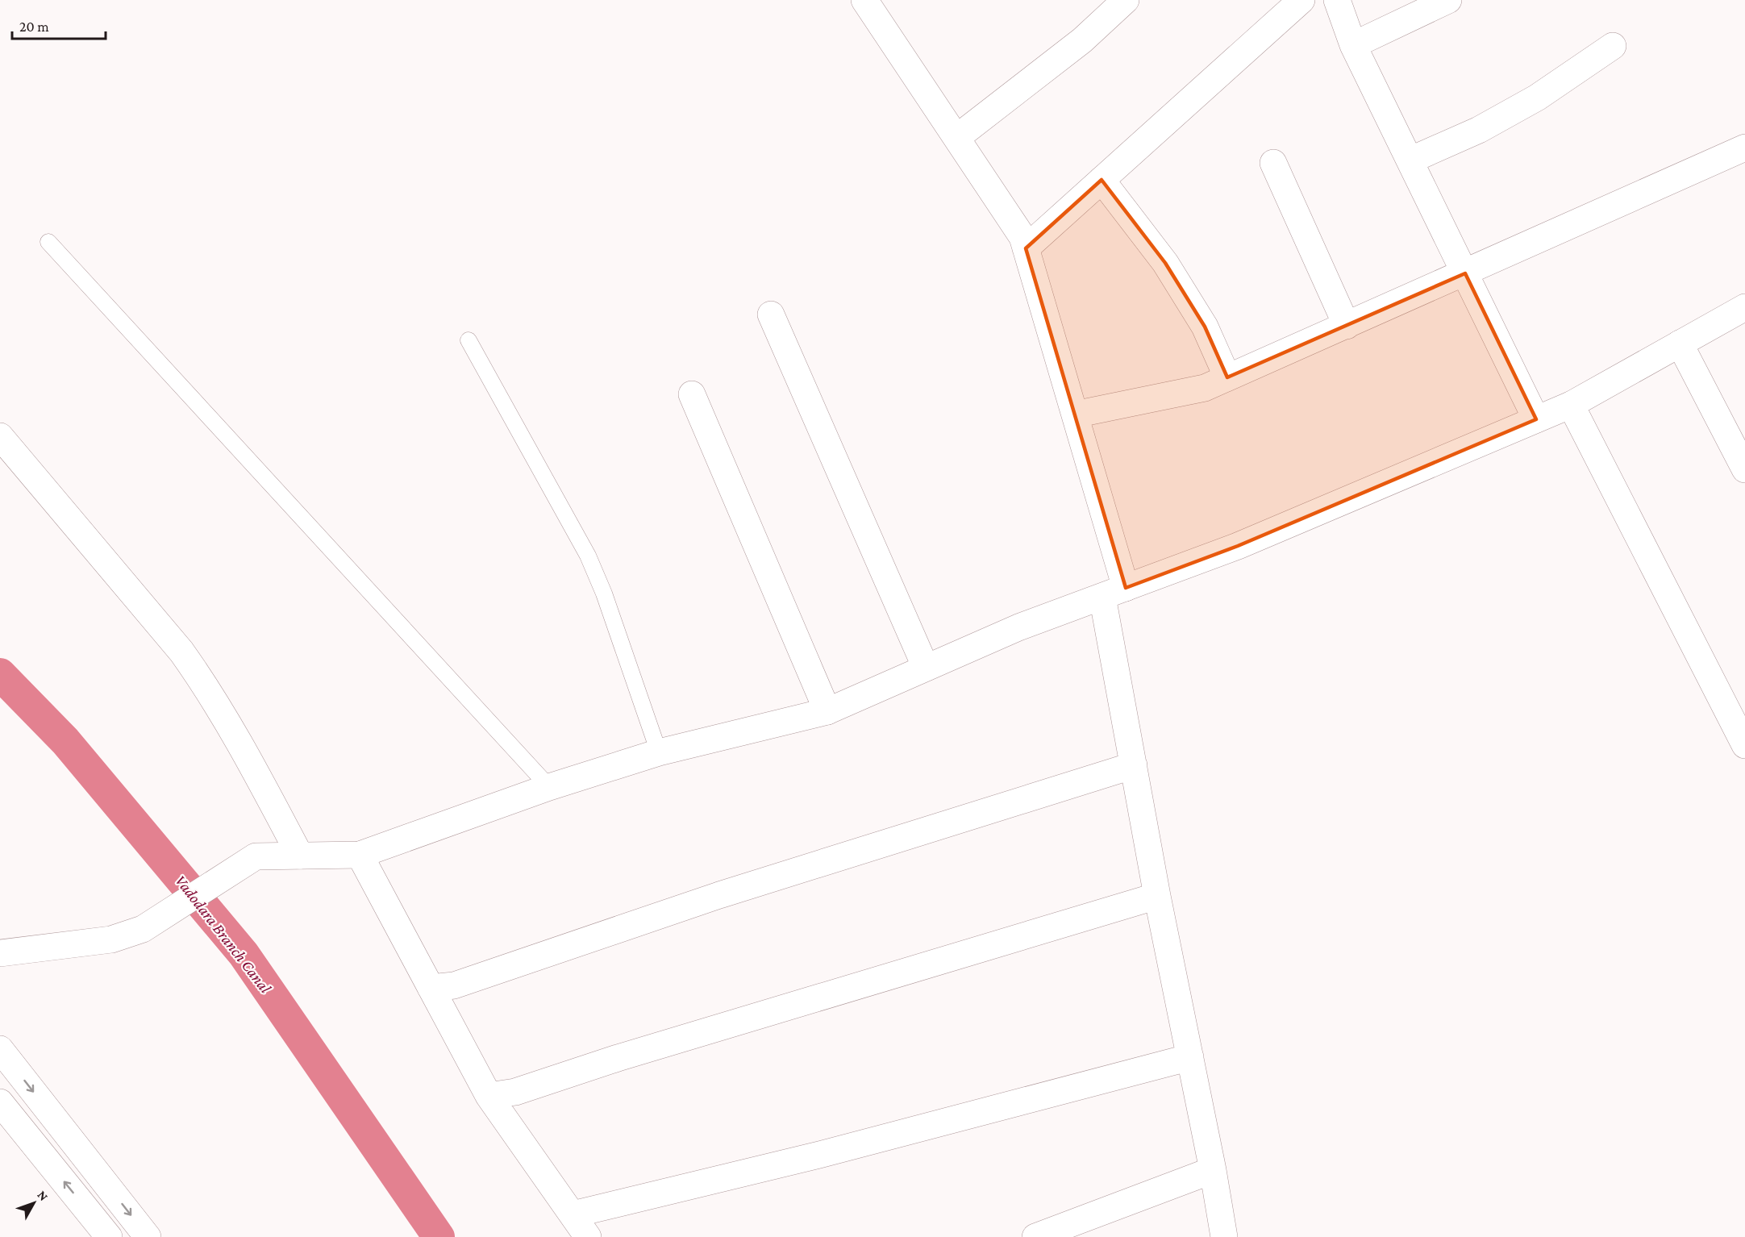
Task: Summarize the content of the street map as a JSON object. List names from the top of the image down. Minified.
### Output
{"water":["Vadodara Branch Canal"],"scale_bar":"20 m","north":"top right"}
